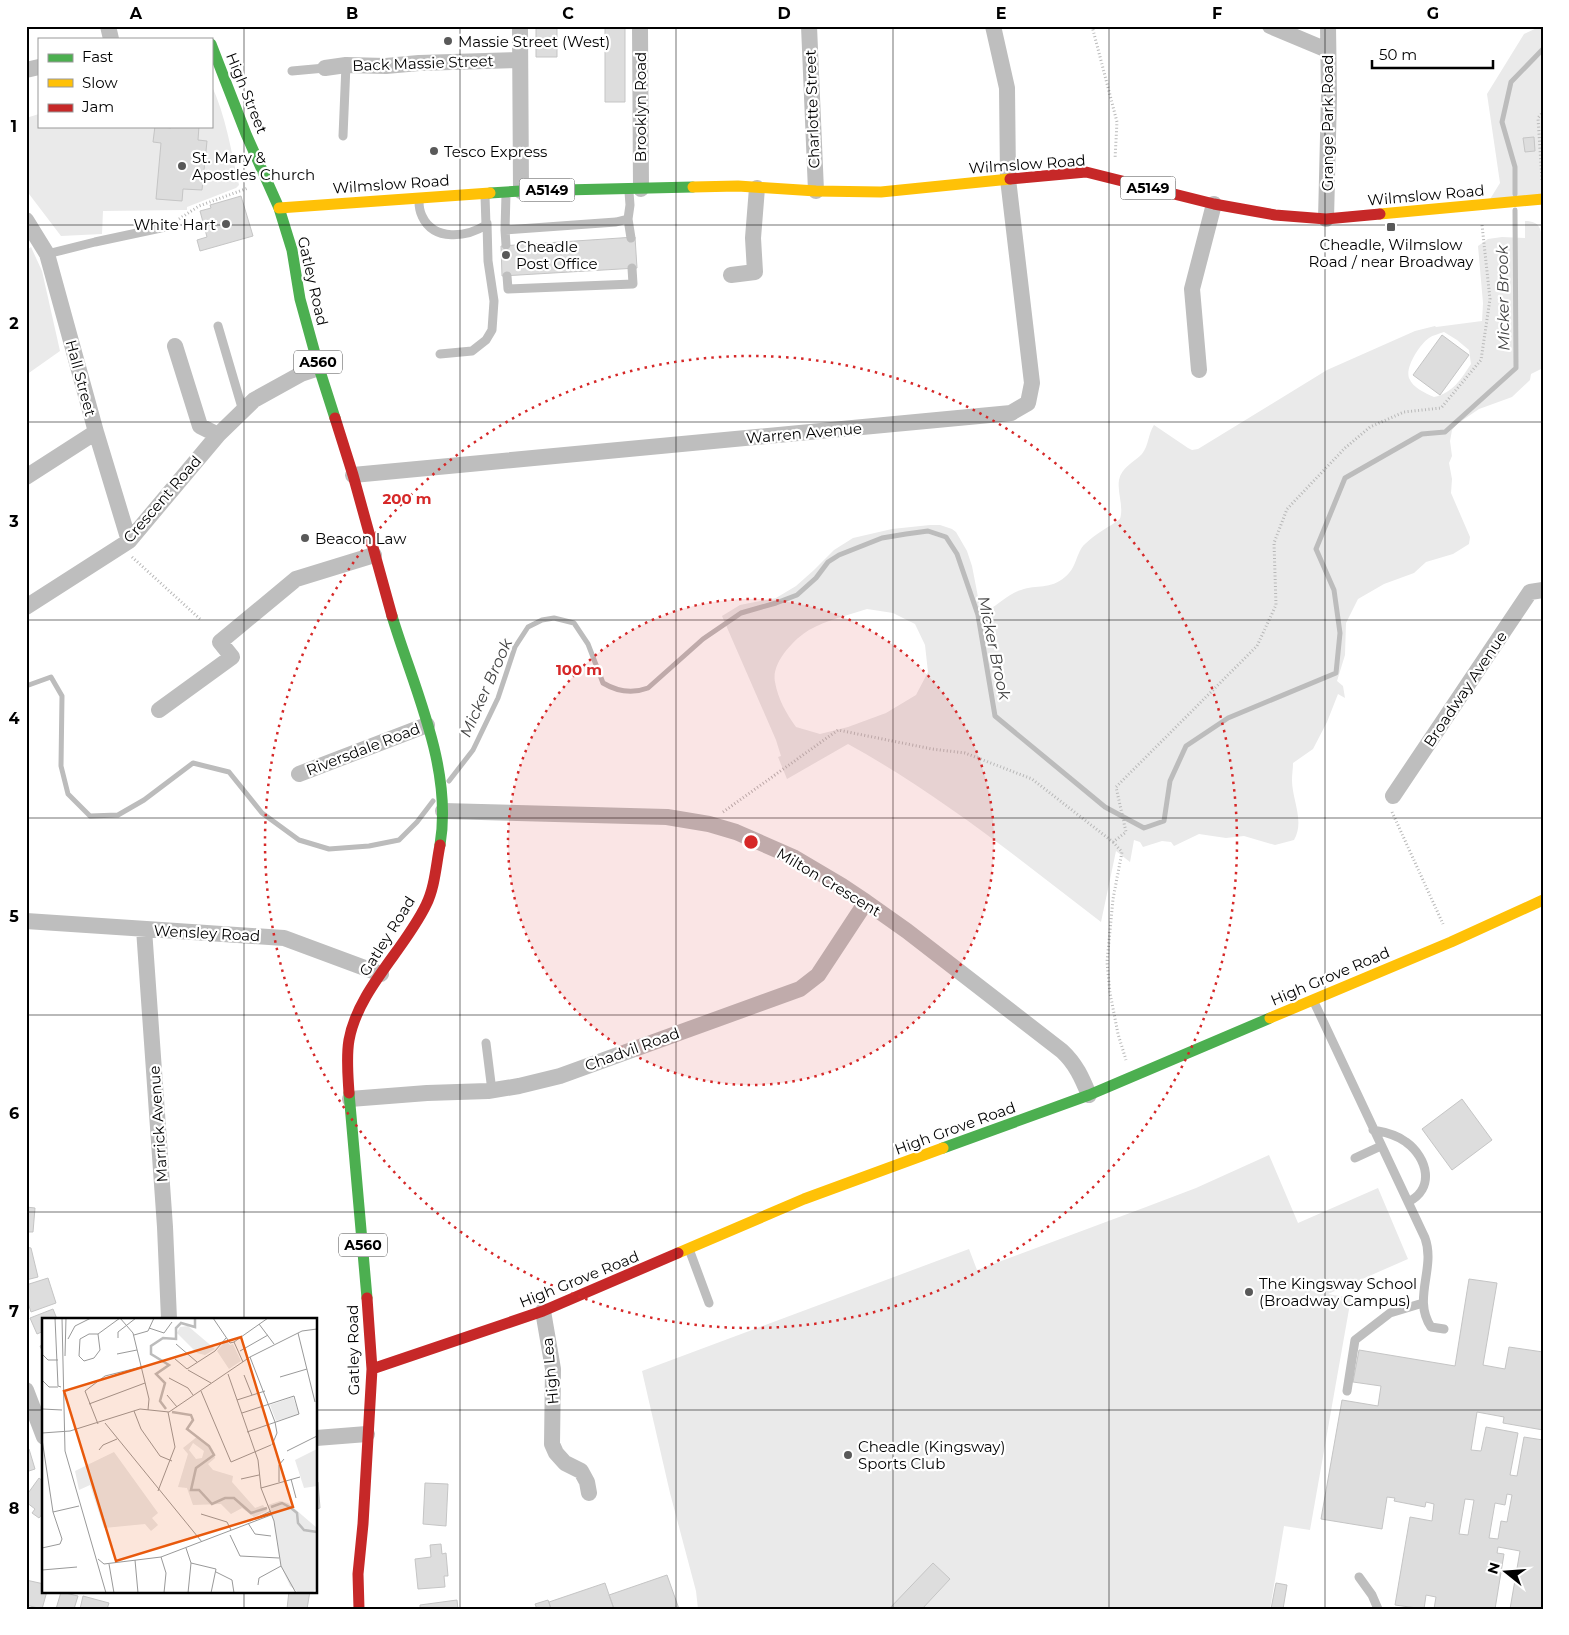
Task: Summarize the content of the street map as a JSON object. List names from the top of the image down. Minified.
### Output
{"streets":{"main road":["High Street","Wilmslow Road","A5149","Gatley Road","A560","High Grove Road"],"street":["Back Massie Street","Brooklyn Road","Charlotte Street","Grange Park Road","Hall Street","Warren Avenue","Crescent Road","Broadway Avenue","Riversdale Road","Milton Crescent","Wensley Road","Chadvil Road","Marrick Avenue","High Lea"]},"crossings":[["High Street","Wilmslow Road"],["High Street","Gatley Road"],["Brooklyn Road","Wilmslow Road"],["Charlotte Street","Wilmslow Road"],["Grange Park Road","Wilmslow Road"],["Wilmslow Road","Gatley Road"],["Wilmslow Road","Warren Avenue"],["Gatley Road","Warren Avenue"],["Gatley Road","Crescent Road"],["Gatley Road","Riversdale Road"],["Gatley Road","Milton Crescent"],["Gatley Road","Wensley Road"],["Gatley Road","High Grove Road"],["Gatley Road","Chadvil Road"],["Hall Street","Crescent Road"],["Milton Crescent","High Grove Road"],["Milton Crescent","Chadvil Road"],["Wensley Road","Marrick Avenue"],["High Grove Road","High Lea"]],"water":["Micker Brook"],"places":{"other":["Massie Street (West)","Tesco Express","St. Mary & Apostles Church","White Hart","Cheadle Post Office","Beacon Law","The Kingsway School (Broadway Campus)","Cheadle (Kingsway) Sports Club"],"transit":["Cheadle, Wilmslow Road / near Broadway"]},"legend":["Fast","Slow","Jam"],"scale_bar":"50 m","north":"left","grid":{"columns":["A","B","C","D","E","F","G"],"rows":["1","2","3","4","5","6","7","8"]},"rings":["200 m","100 m"]}
